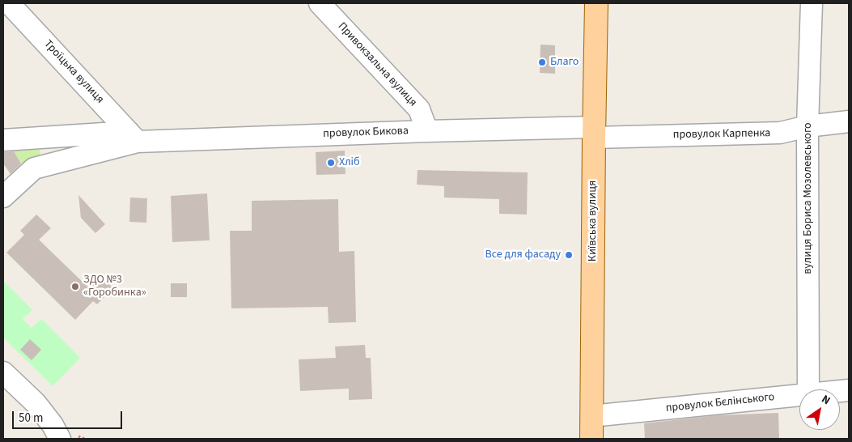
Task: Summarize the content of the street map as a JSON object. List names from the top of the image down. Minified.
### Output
{"streets":{"main road":["Київська вулиця"],"street":["Привокзальна вулиця","Троїцька вулиця","провулок Бикова","провулок Карпенка","вулиця Бориса Мозолевського","провулок Бєлінського"]},"crossings":[["Привокзальна вулиця","провулок Бикова"],["Троїцька вулиця","провулок Бикова"],["провулок Бикова","провулок Карпенка"],["провулок Бикова","Київська вулиця"],["провулок Карпенка","вулиця Бориса Мозолевського"],["провулок Карпенка","Київська вулиця"],["Київська вулиця","провулок Бєлінського"]],"places":["Благо","Хліб","Все для фасаду","ЗДО №3 «Горобинка»"],"scale_bar":"50 m","north":"top right"}
